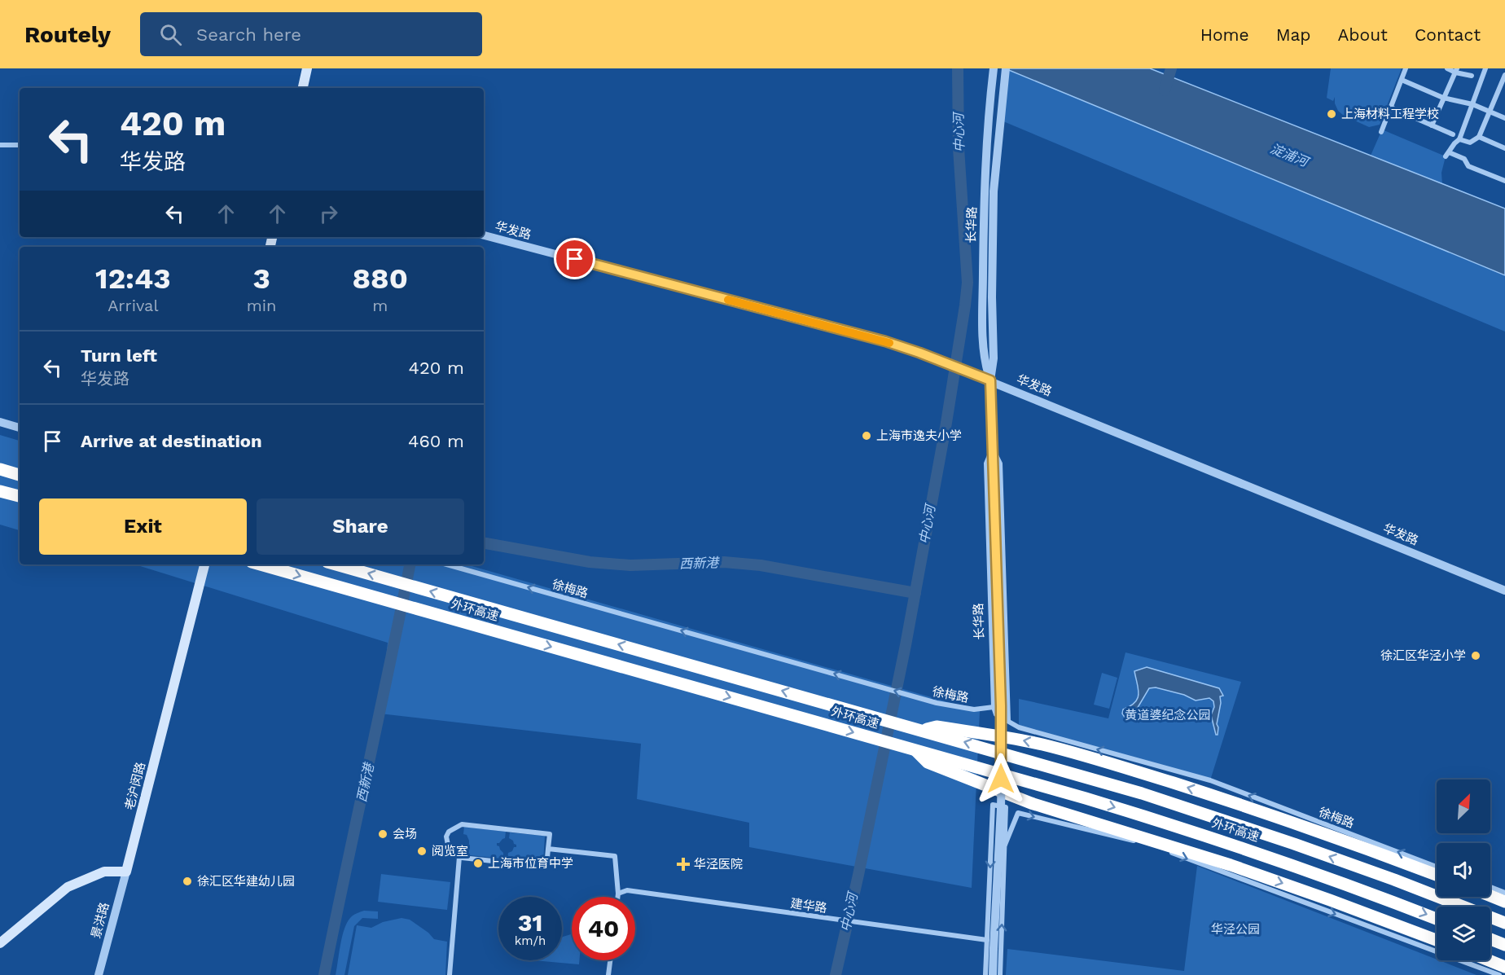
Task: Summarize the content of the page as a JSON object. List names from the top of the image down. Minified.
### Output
{"streets":{"highway":["外环高速"],"main road":["老沪闵路"],"street":["长华路","华发路","徐梅路","建华路","景洪路"]},"crossings":[["长华路","华发路"],["长华路","徐梅路"],["老沪闵路","景洪路"]],"one_way":["徐梅路"],"water":["中心河","淀浦河","西新港"],"parks":["黄道婆纪念公园","华泾公园"],"places":{"other":["上海材料工程学校","上海市逸夫小学","徐汇区华泾小学","会场","阅览室","上海市位育中学","徐汇区华建幼儿园"],"health":["华泾医院"]},"north":"top right","page":{"header":"Routely","search":"Search here","nav":["Home","Map","About","Contact"],"turn":["420 m","华发路"],"eta":["12:43","Arrival","3","min","880","m"],"list":[{"name":"Turn left","note":"华发路","value":"420 m"},{"name":"Arrive at destination","value":"460 m"}],"buttons":["Exit","Share"],"speed":"31 km/h","limit":"40"}}
